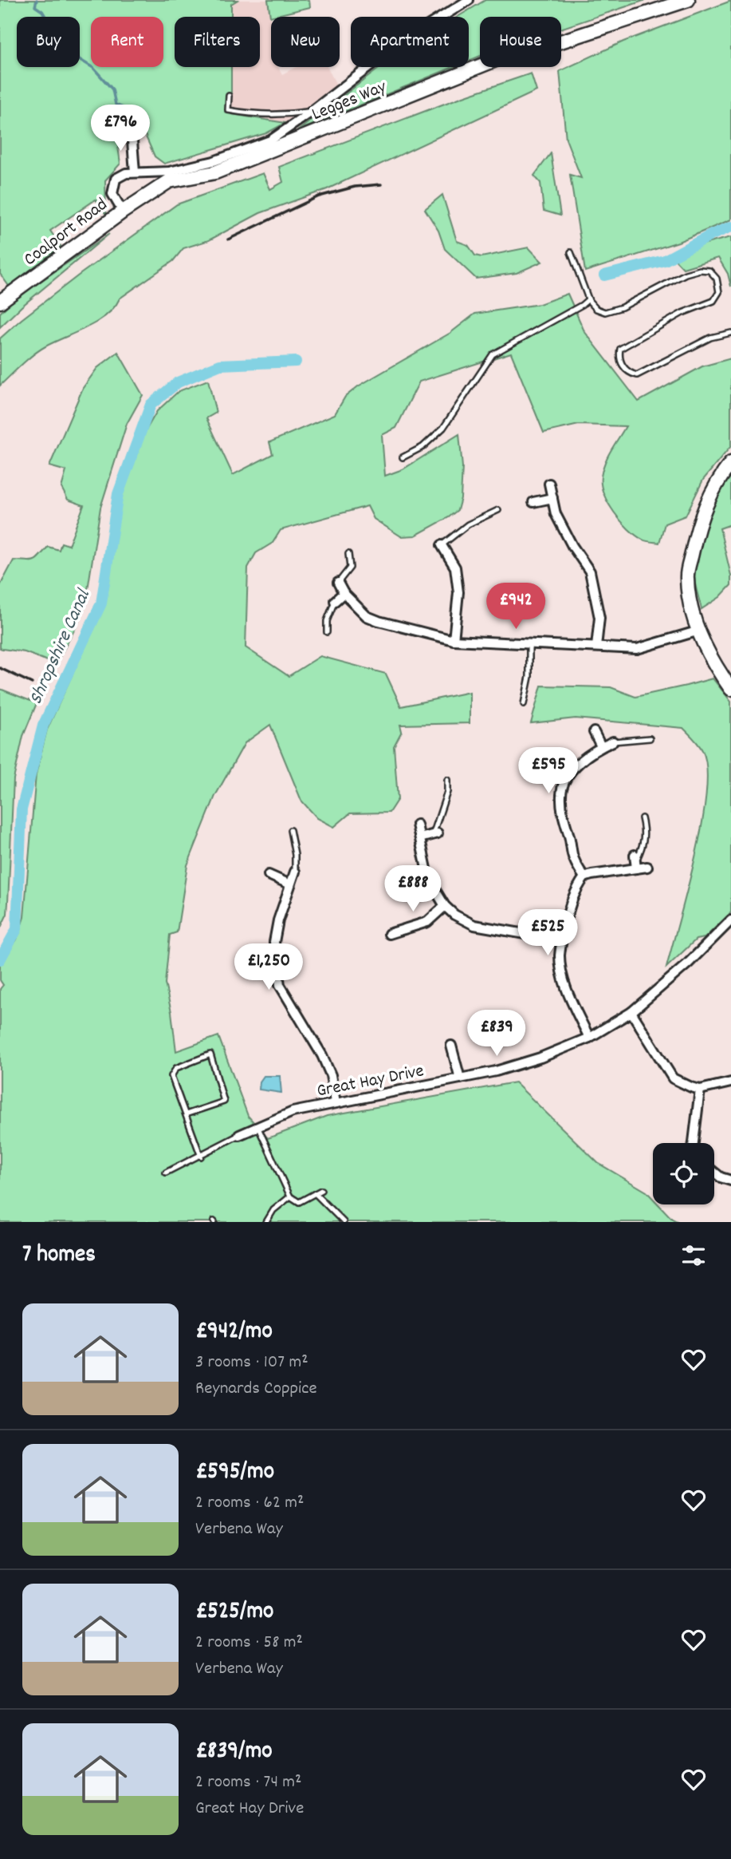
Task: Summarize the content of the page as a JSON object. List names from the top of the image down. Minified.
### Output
{"streets":{"street":["Legges Way","Coalport Road","Great Hay Drive"]},"crossings":[["Legges Way","Coalport Road"]],"water":["Shropshire Canal"],"page":{"chip":["Buy","Rent","Filters","New","Apartment","House"],"price":["£796","£942","£595","£888","£525","£1,250","£839"],"heading":"7 homes","list":[{"name":"£942/mo","note":"3 rooms · 107 m² · Reynards Coppice"},{"name":"£595/mo","note":"2 rooms · 62 m² · Verbena Way"},{"name":"£525/mo","note":"2 rooms · 58 m² · Verbena Way"},{"name":"£839/mo","note":"2 rooms · 74 m² · Great Hay Drive"}]}}
